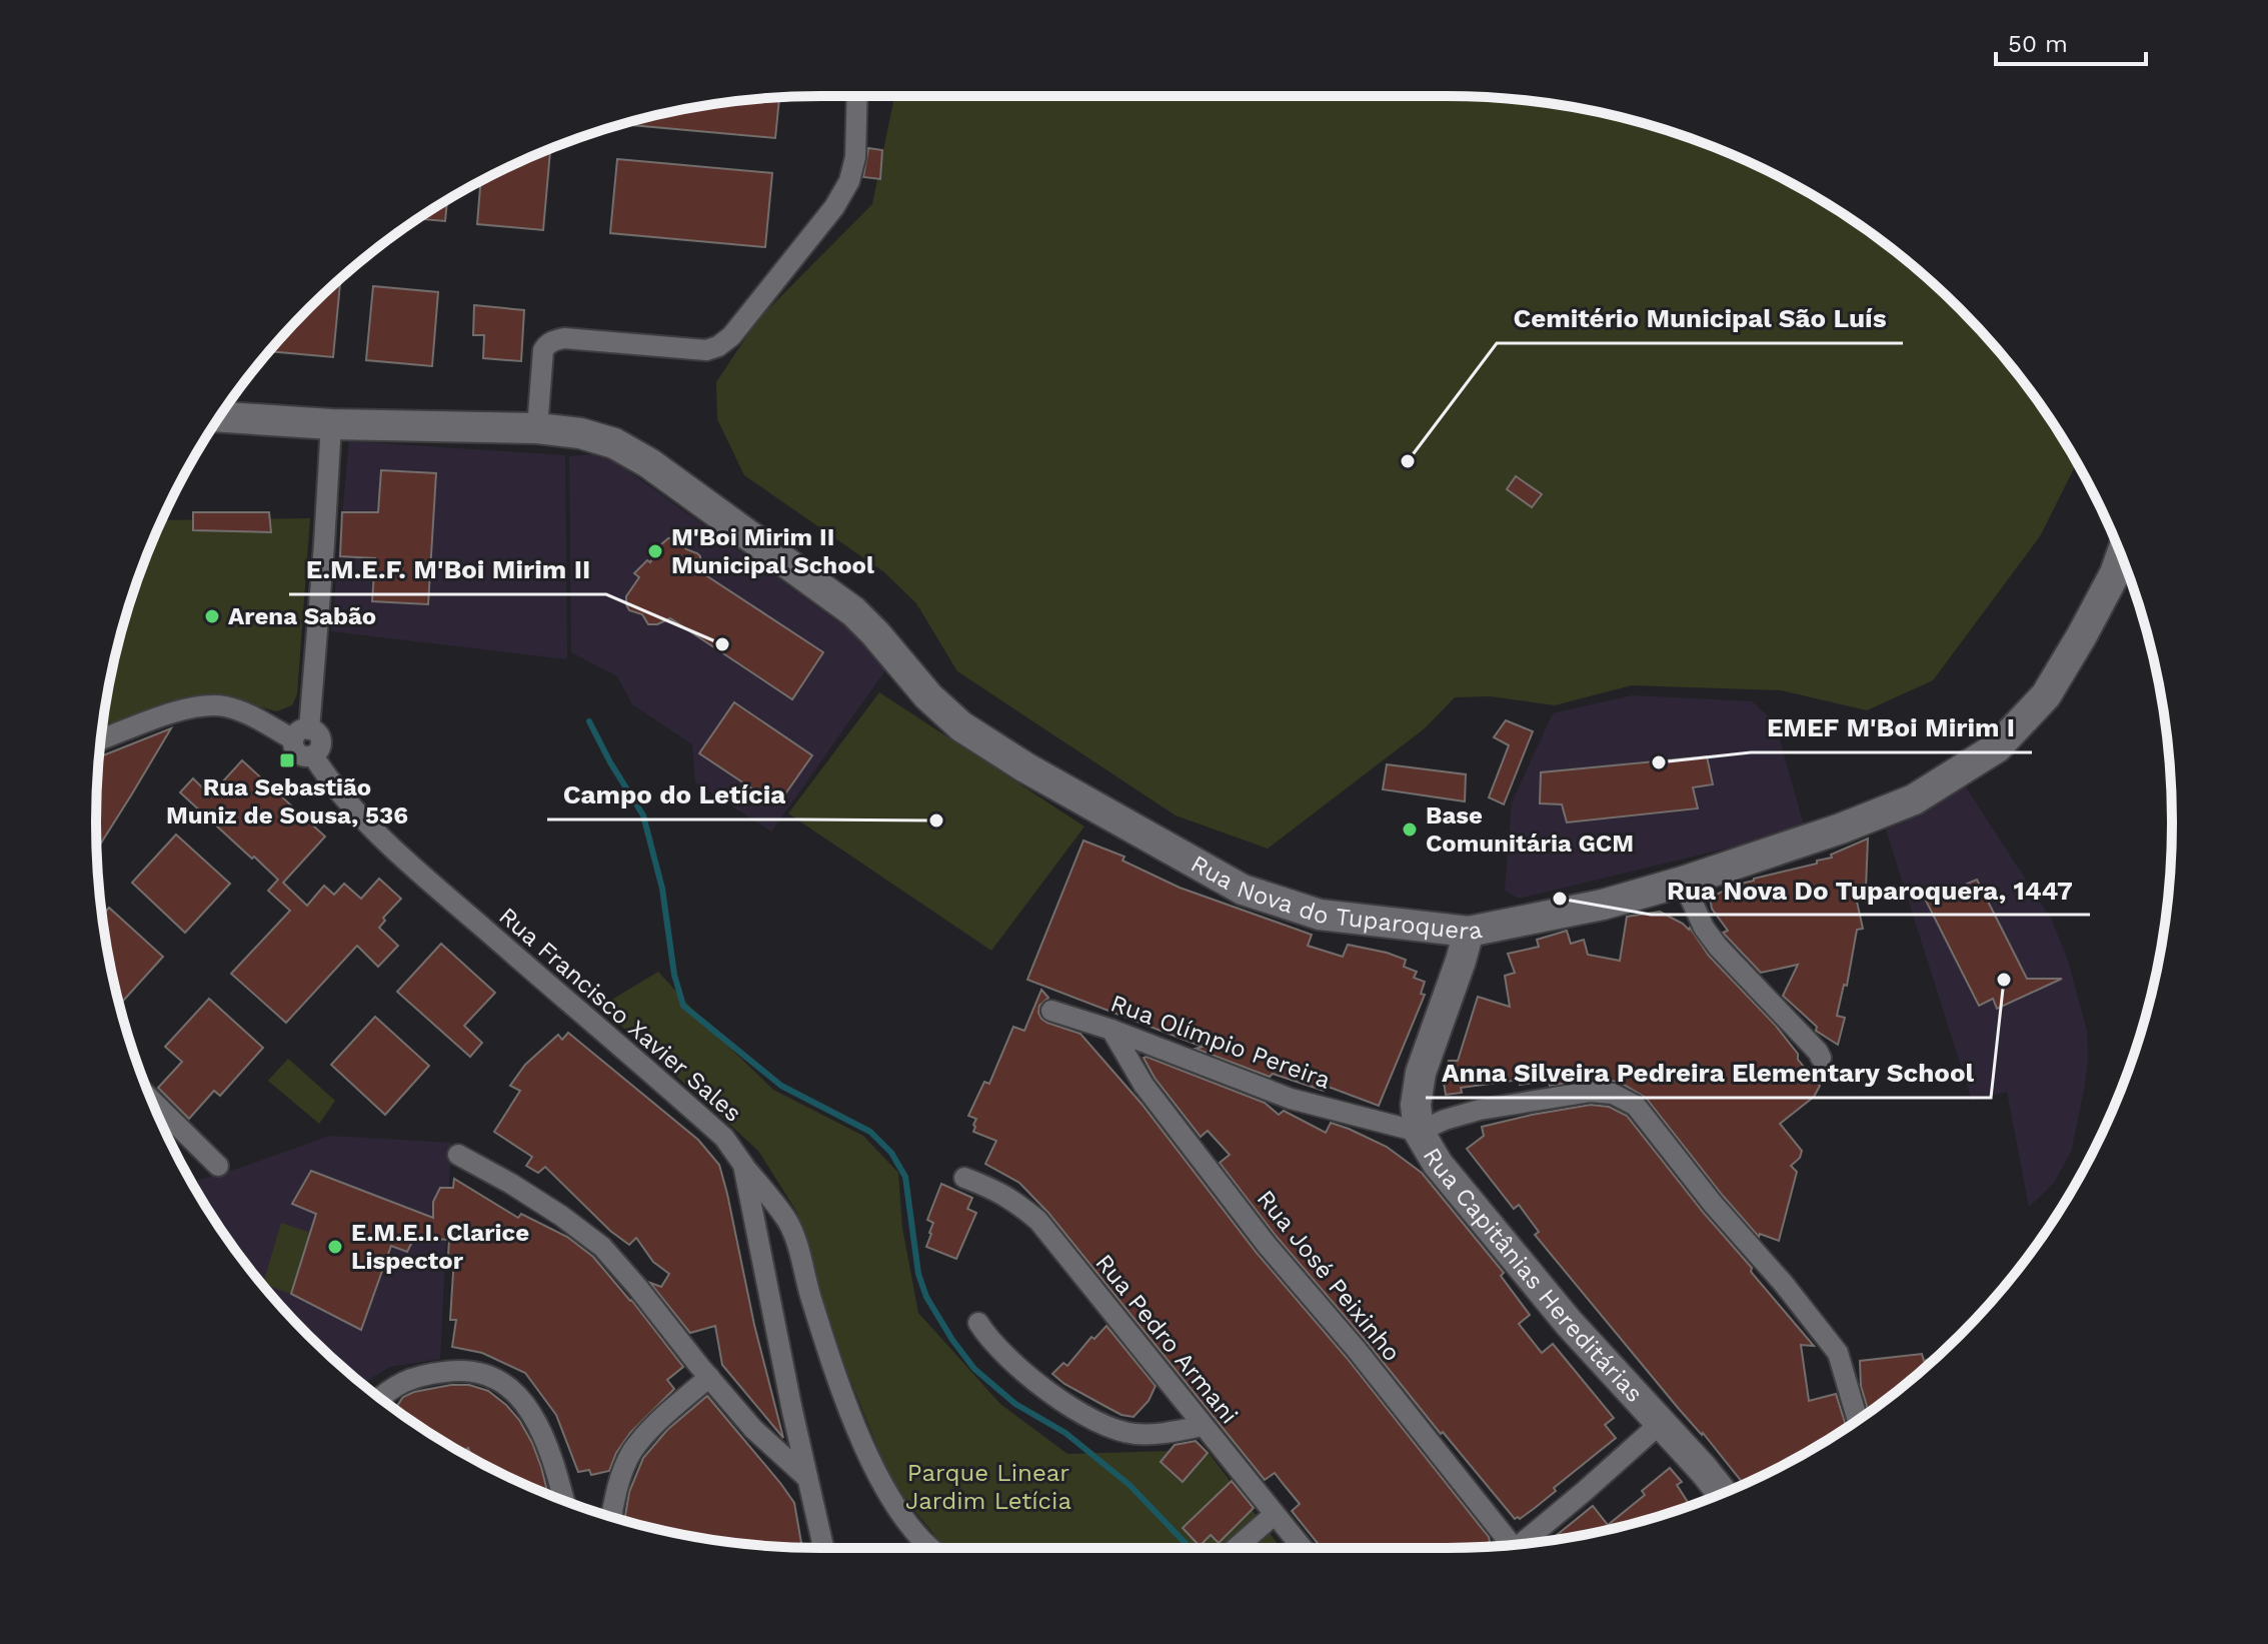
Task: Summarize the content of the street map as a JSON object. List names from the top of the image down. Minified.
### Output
{"streets":{"street":["Rua Nova do Tuparoquera","Rua Francisco Xavier Sales","Rua Olímpio Pereira","Rua Capitânias Hereditárias","Rua José Peixinho","Rua Pedro Armani"]},"crossings":[["Rua Nova do Tuparoquera","Rua Capitânias Hereditárias"],["Rua Olímpio Pereira","Rua Capitânias Hereditárias"],["Rua Olímpio Pereira","Rua José Peixinho"]],"parks":["Parque Linear Jardim Letícia"],"places":{"other":["Cemitério Municipal São Luís","M'Boi Mirim II Municipal School","Arena Sabão","E.M.E.F. M'Boi Mirim II","EMEF M'Boi Mirim I","Campo do Letícia","Base Comunitária GCM","Rua Nova Do Tuparoquera, 1447","Anna Silveira Pedreira Elementary School","E.M.E.I. Clarice Lispector"],"transit":["Rua Sebastião Muniz de Sousa, 536"]},"scale_bar":"50 m"}
